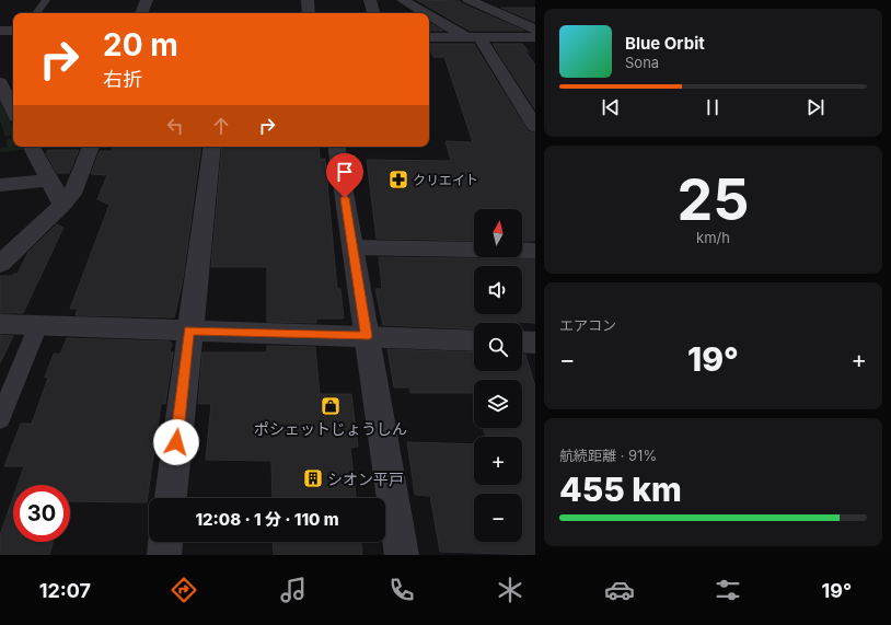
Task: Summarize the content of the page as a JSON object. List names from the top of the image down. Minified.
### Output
{"places":{"pharmacy":["クリエイト"],"shop":["ポシェットじょうしん"],"building":["シオン平戸"]},"north":"top","page":{"turn":["20 m","右折"],"song":["Blue Orbit","Sona"],"tile":[["25","km/h"],"エアコン",["航続距離 · 91%","455 km"]],"map_buttons":["+","−"],"heat":["−","19°","+"],"limit":"30","trip":"12:08 · 1 分 · 110 m","tabs":["12:07","19°"]}}
